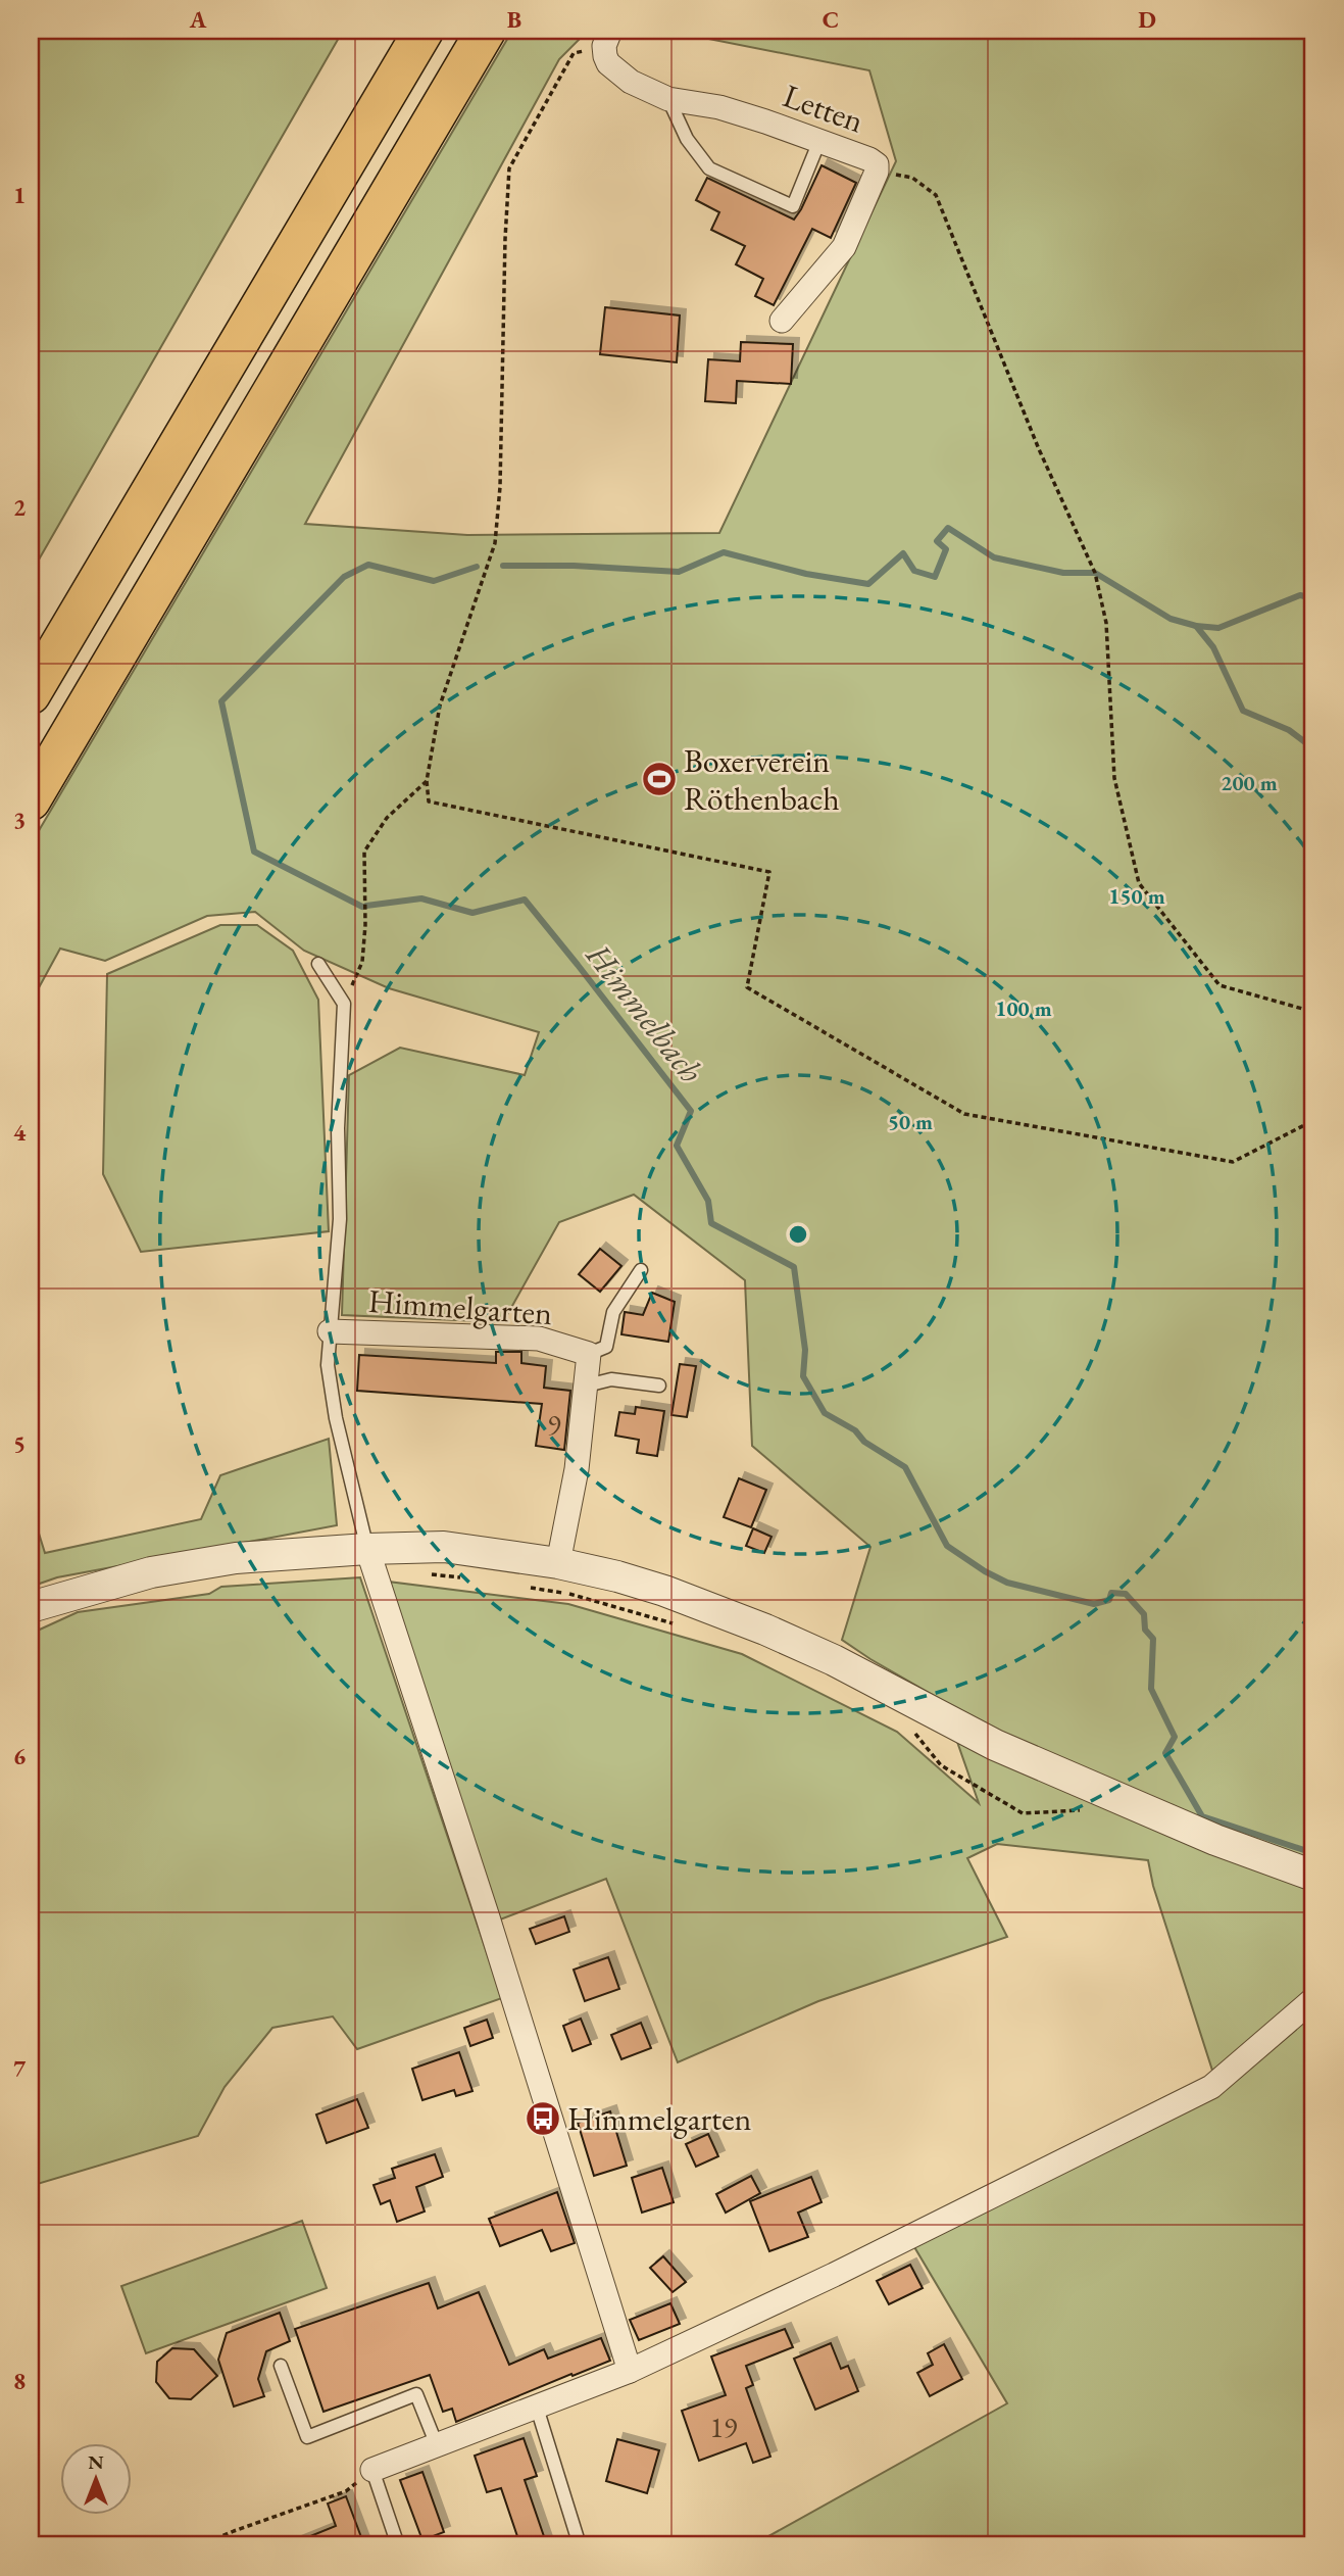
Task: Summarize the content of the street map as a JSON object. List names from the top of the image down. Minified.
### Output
{"streets":{"street":["Letten","Himmelgarten"]},"water":["Himmelbach"],"places":{"sports":["Boxerverein Röthenbach"],"bus stop":["Himmelgarten"]},"house_numbers":["9","19"],"north":"top","grid":{"columns":["A","B","C","D"],"rows":["1","2","3","4","5","6","7","8"]},"rings":["200 m","150 m","100 m","50 m"]}
